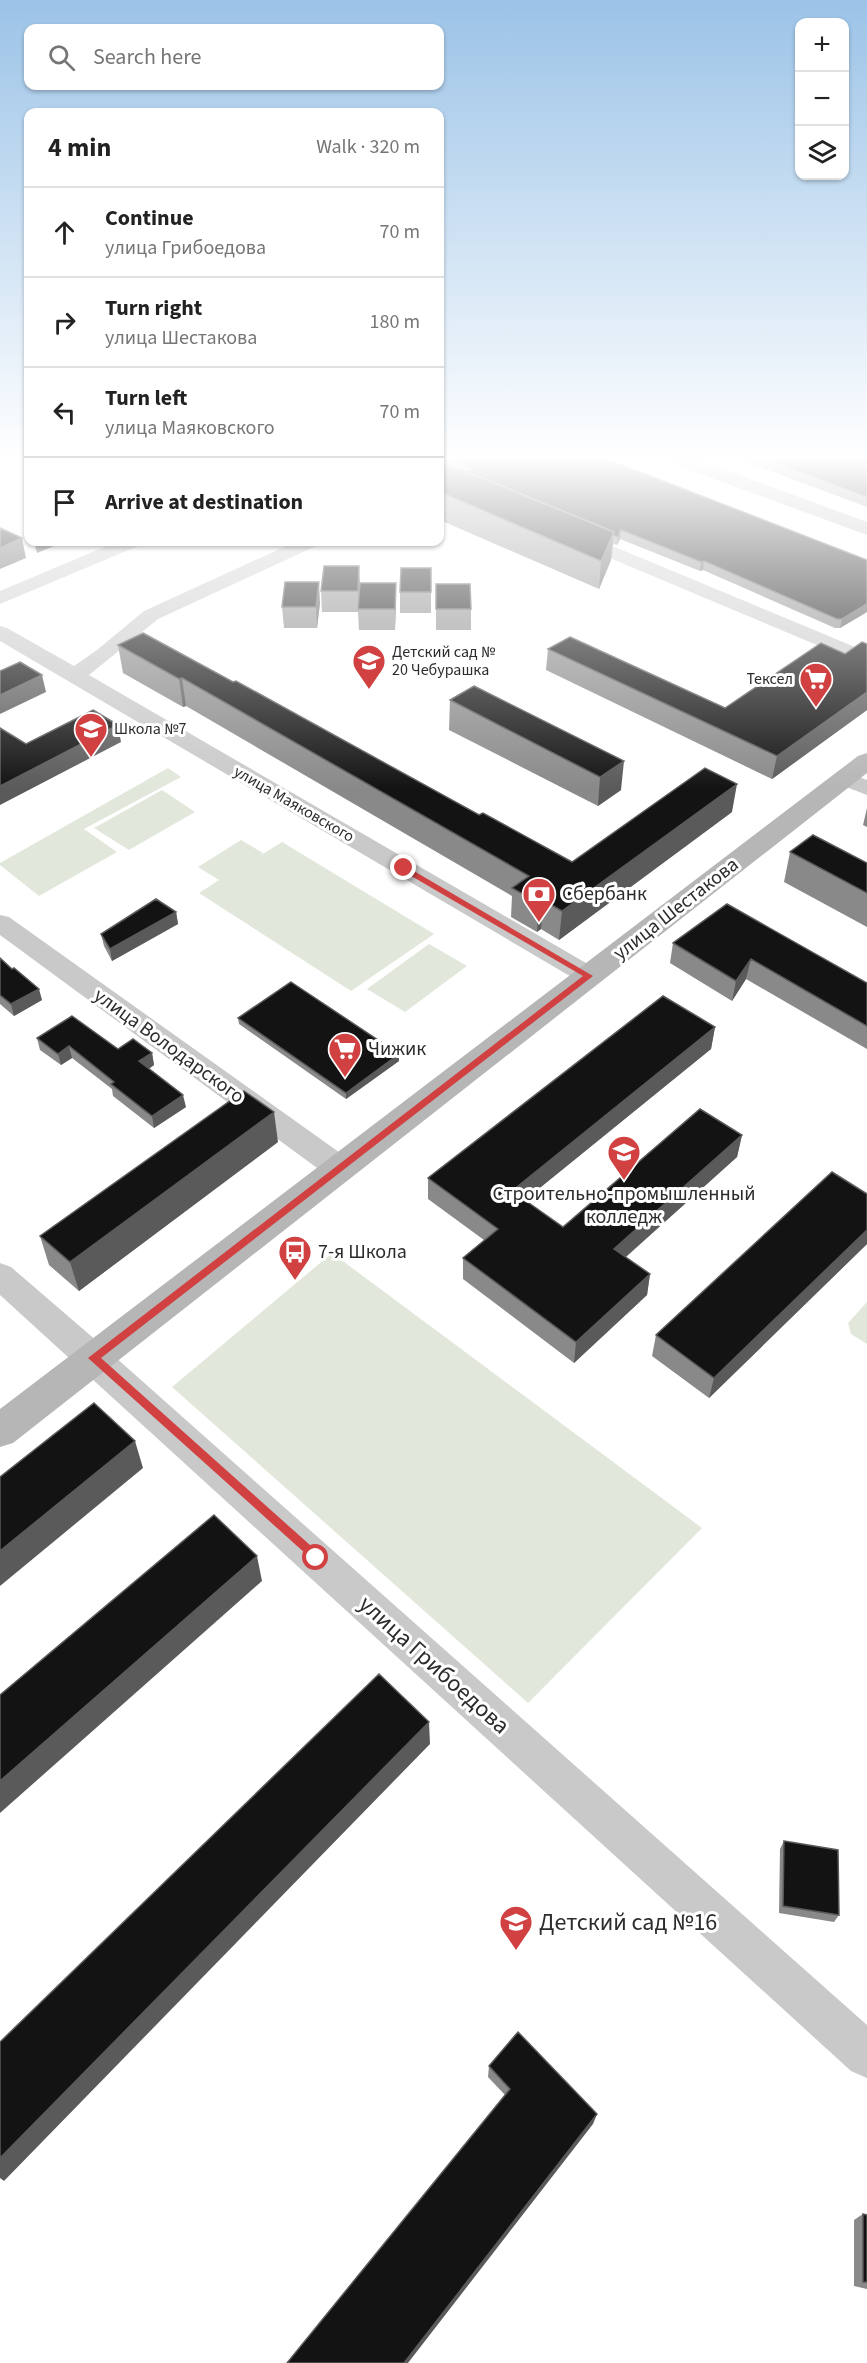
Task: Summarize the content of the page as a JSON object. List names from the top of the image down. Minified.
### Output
{"streets":{"main road":["улица Шестакова"],"street":["улица Маяковского","улица Володарского","улица Грибоедова"]},"crossings":[["улица Маяковского","улица Шестакова"],["улица Шестакова","улица Володарского"],["улица Шестакова","улица Грибоедова"]],"places":{"school or university":["Детский сад № 20 Чебурашка","Школа №7","Строительно-промышленный колледж","Детский сад №16"],"supermarket":["Тексел","Чижик"],"bank":["Сбербанк"],"bus stop":["7-я Школа"]},"page":{"map_buttons":["+","−"],"search":"Search here","heading":["4 min","Walk · 320 m"],"list":[["Continue","улица Грибоедова","70 m"],["Turn right","улица Шестакова","180 m"],["Turn left","улица Маяковского","70 m"],"Arrive at destination"]}}
